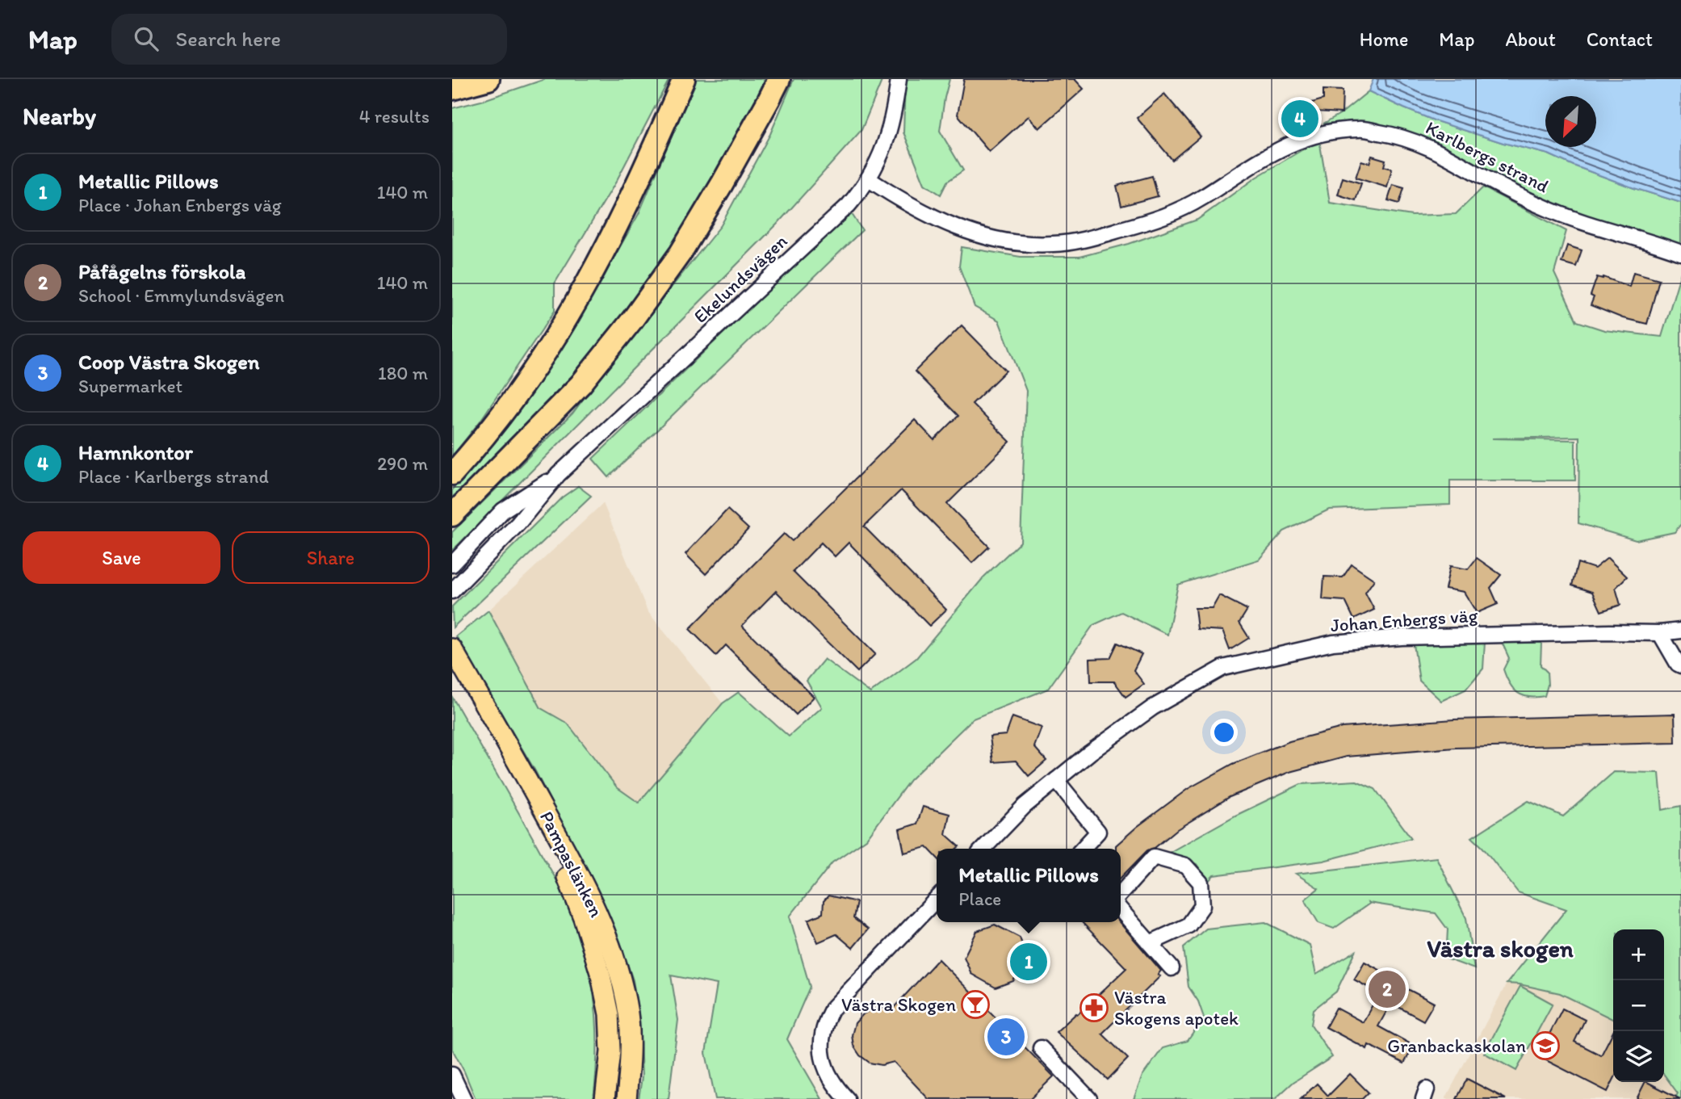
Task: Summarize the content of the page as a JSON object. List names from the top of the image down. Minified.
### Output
{"streets":{"main road":["Pampaslänken"],"street":["Karlbergs strand","Ekelundsvägen","Johan Enbergs väg"]},"crossings":[["Karlbergs strand","Ekelundsvägen"]],"districts":["Västra skogen"],"places":{"bar":["Västra Skogen"],"pharmacy":["Västra Skogens apotek"],"school or university":["Granbackaskolan"]},"north":"bottom left","page":{"header":"Map","search":"Search here","nav":["Home","Map","About","Contact"],"heading":["Nearby","4 results"],"pins":["4","1","2","3"],"list":[{"mark":"1","name":"Metallic Pillows","note":"Place · Johan Enbergs väg","value":"140 m"},{"mark":"2","name":"Påfågelns förskola","note":"School · Emmylundsvägen","value":"140 m"},{"mark":"3","name":"Coop Västra Skogen","note":"Supermarket","value":"180 m"},{"mark":"4","name":"Hamnkontor","note":"Place · Karlbergs strand","value":"290 m"}],"buttons":["Save","Share"],"popup":["Metallic Pillows","Place"],"map_buttons":["+","−"]}}
